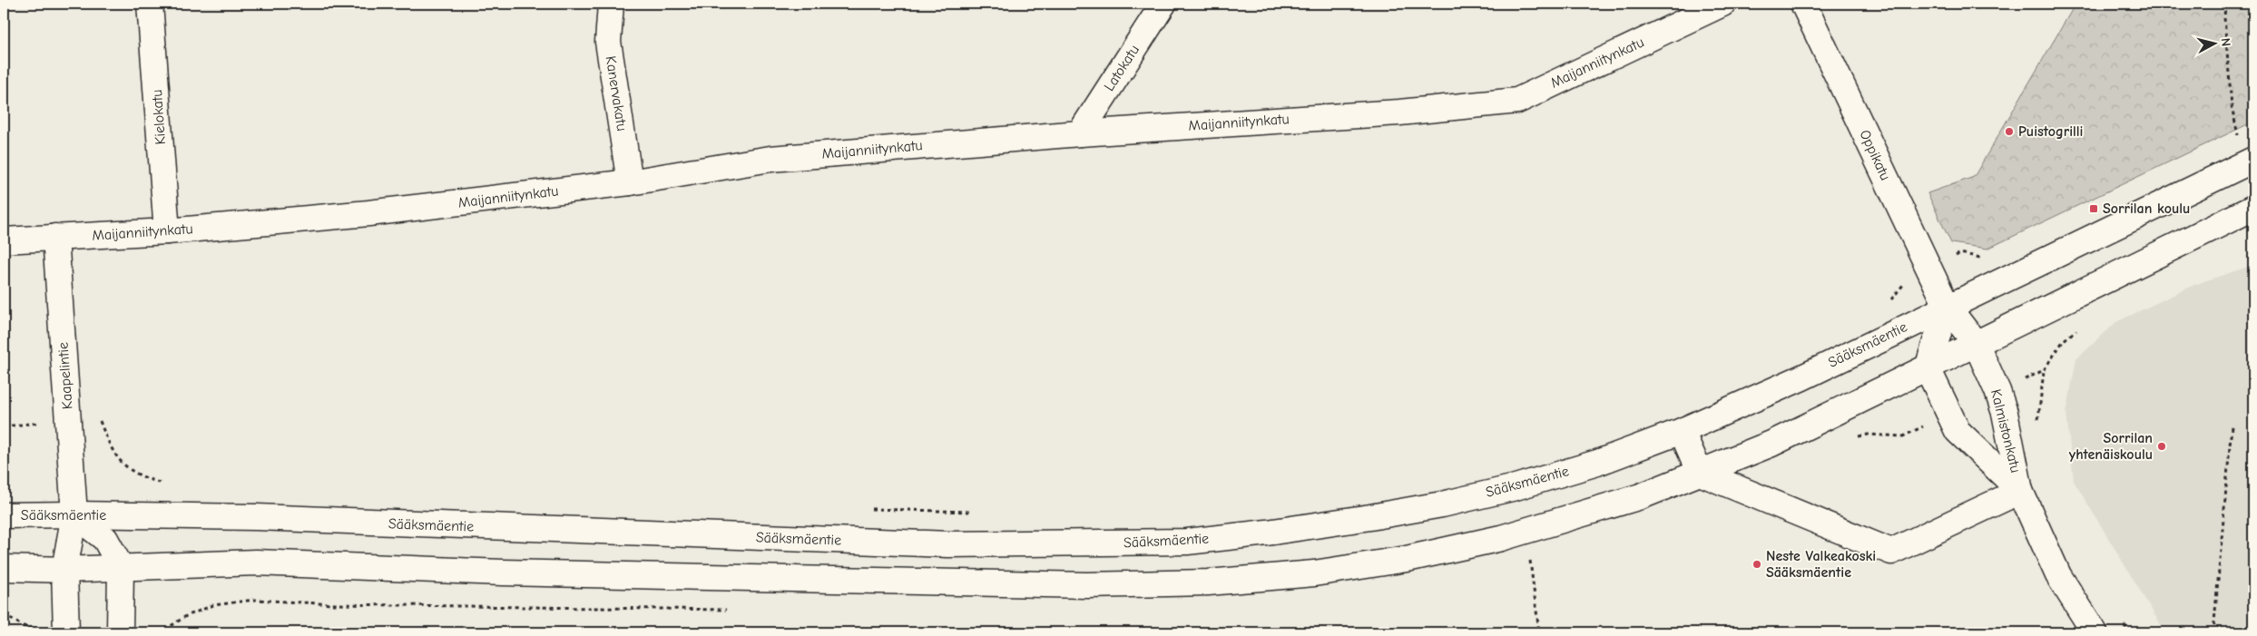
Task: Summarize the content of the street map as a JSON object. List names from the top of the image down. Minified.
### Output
{"streets":{"main road":["Maijanniitynkatu","Latokatu","Kanervakatu","Kielokatu","Oppikatu","Sääksmäentie","Kaapelintie","Kalmistonkatu"]},"crossings":[["Maijanniitynkatu","Latokatu"],["Maijanniitynkatu","Kanervakatu"],["Maijanniitynkatu","Kielokatu"],["Maijanniitynkatu","Kaapelintie"],["Oppikatu","Sääksmäentie"],["Oppikatu","Kalmistonkatu"],["Sääksmäentie","Kaapelintie"],["Sääksmäentie","Kalmistonkatu"]],"places":{"other":["Puistogrilli","Sorrilan yhtenäiskoulu","Neste Valkeakoski Sääksmäentie"],"transit":["Sorrilan koulu"]},"north":"right"}
